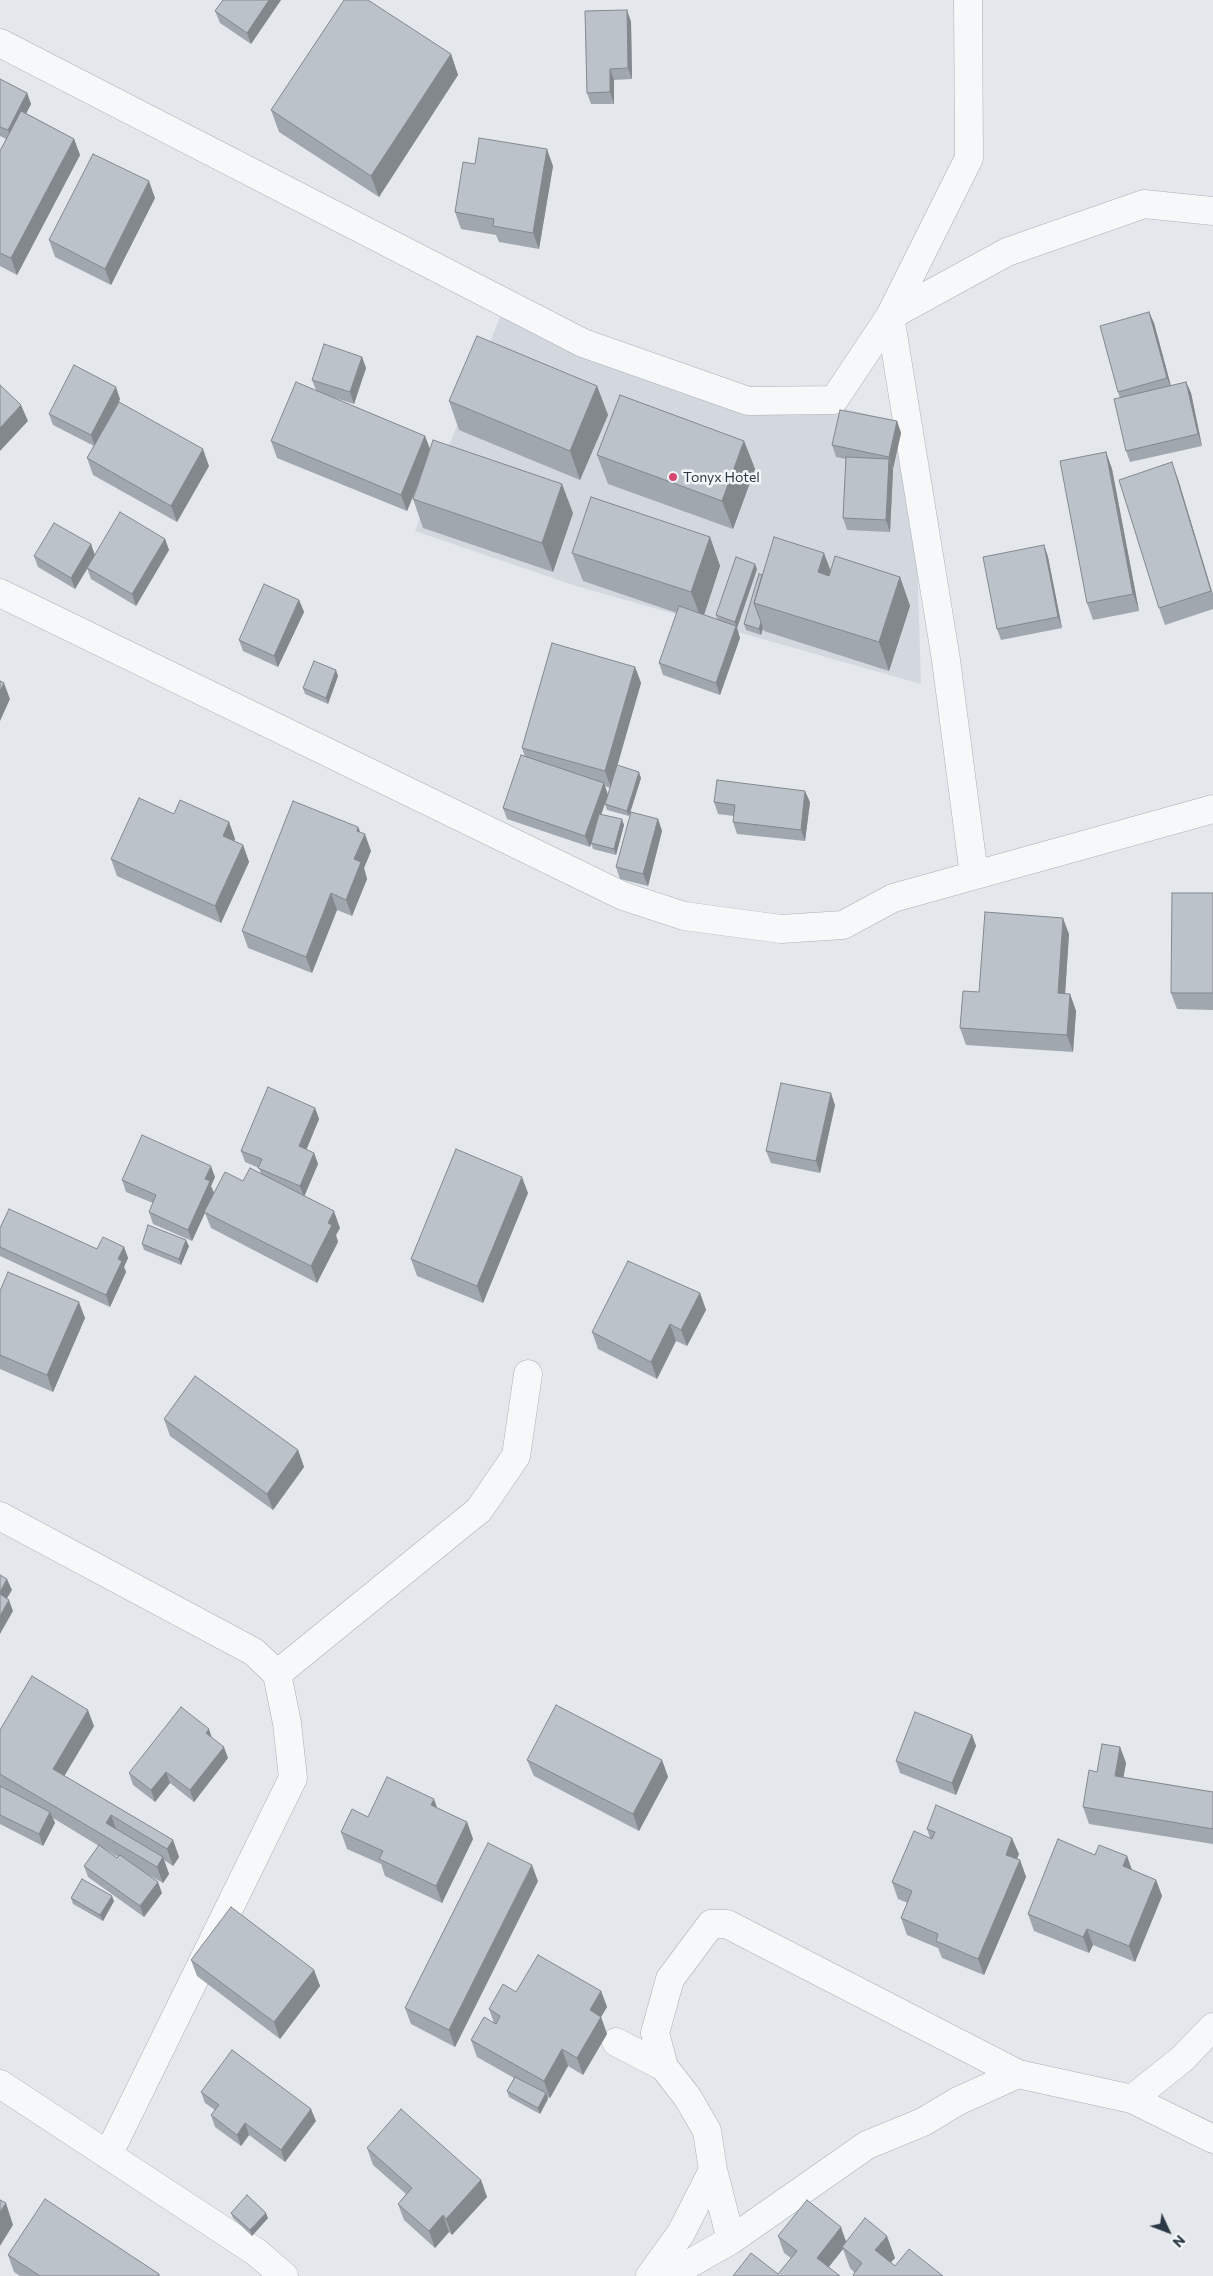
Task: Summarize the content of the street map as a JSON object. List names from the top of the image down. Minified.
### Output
{"places":["Tonyx Hotel"],"north":"bottom right"}
